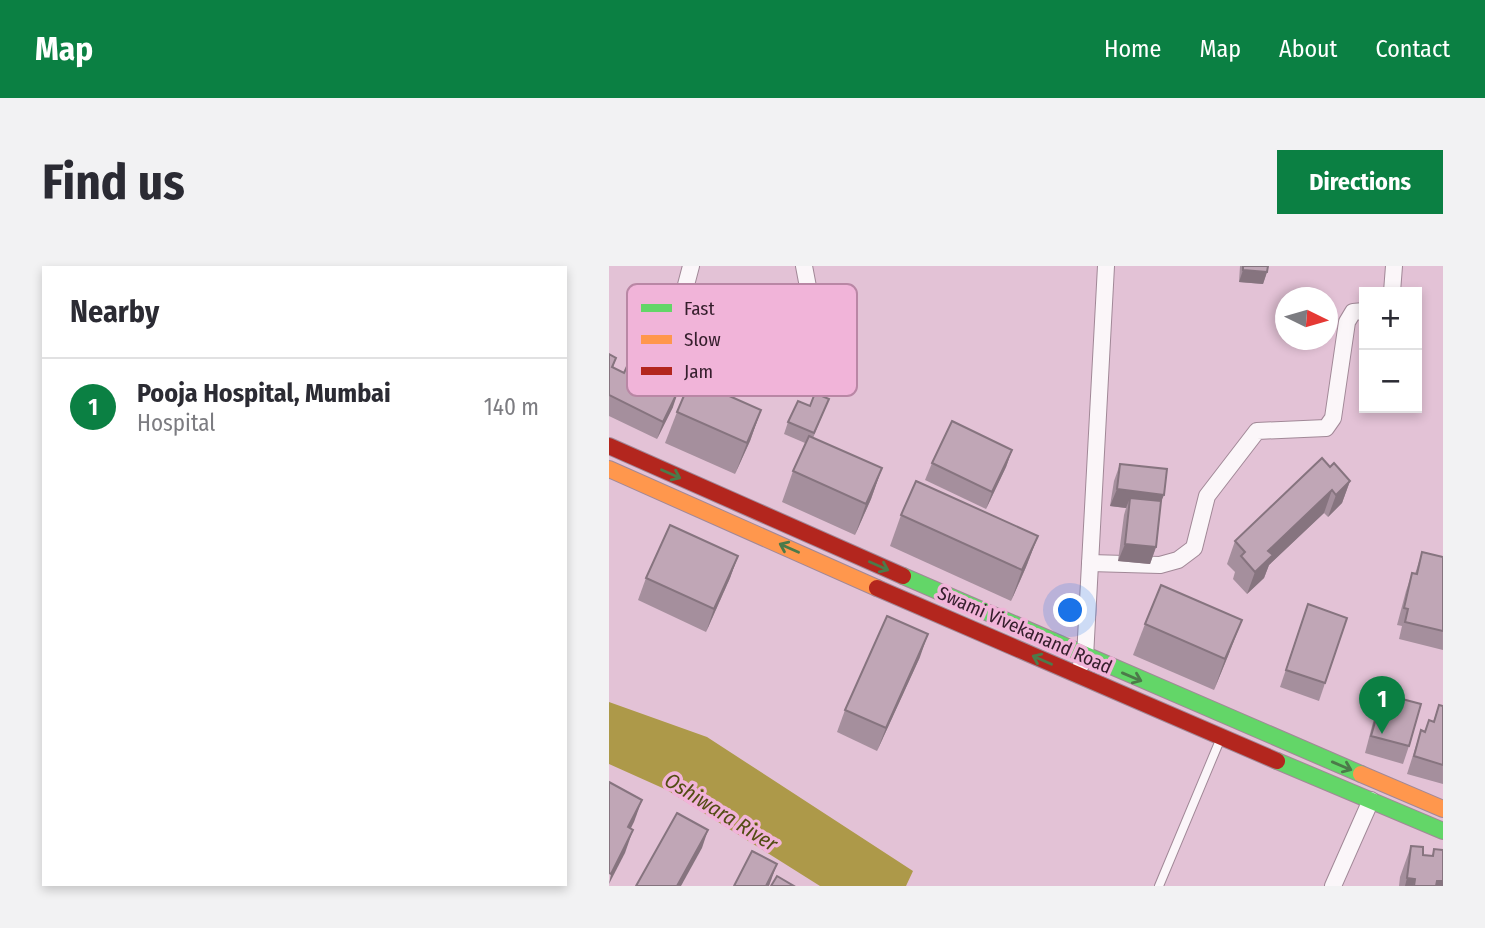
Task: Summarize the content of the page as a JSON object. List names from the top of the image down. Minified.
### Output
{"streets":{"main road":["Swami Vivekanand Road"]},"water":["Oshiwara River"],"legend":["Fast","Slow","Jam"],"north":"right","page":{"header":"Map","nav":["Home","Map","About","Contact"],"buttons":"Directions","title":"Find us","heading":"Nearby","map_buttons":["+","−"],"list":[{"mark":"1","name":"Pooja Hospital, Mumbai","note":"Hospital","value":"140 m"}],"pins":"1"}}
